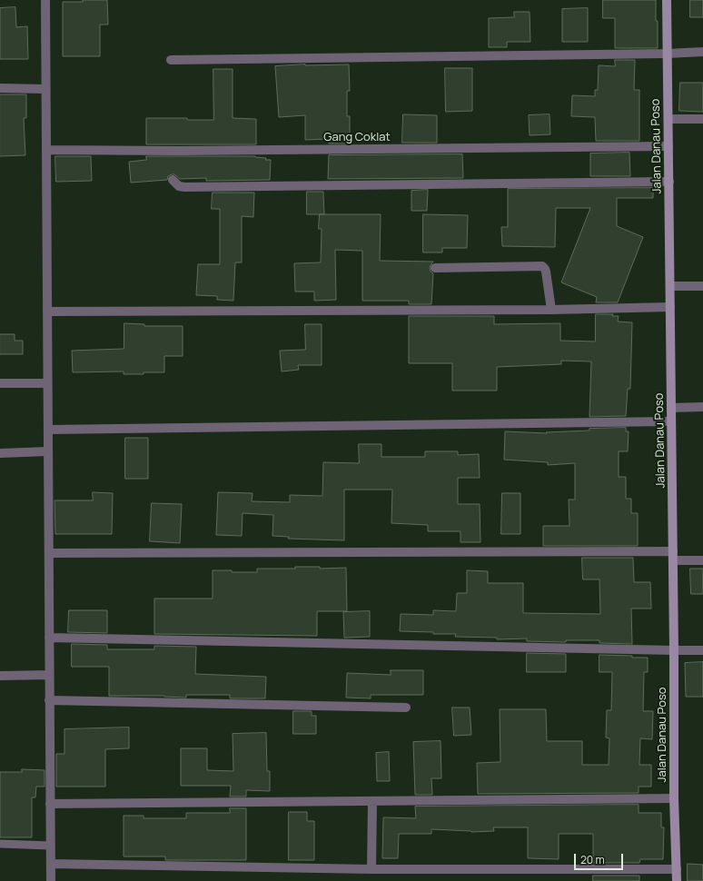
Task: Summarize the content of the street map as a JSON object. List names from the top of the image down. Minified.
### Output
{"streets":{"street":["Gang Coklat","Jalan Danau Poso"]},"crossings":[["Gang Coklat","Jalan Danau Poso"]],"scale_bar":"20 m"}
